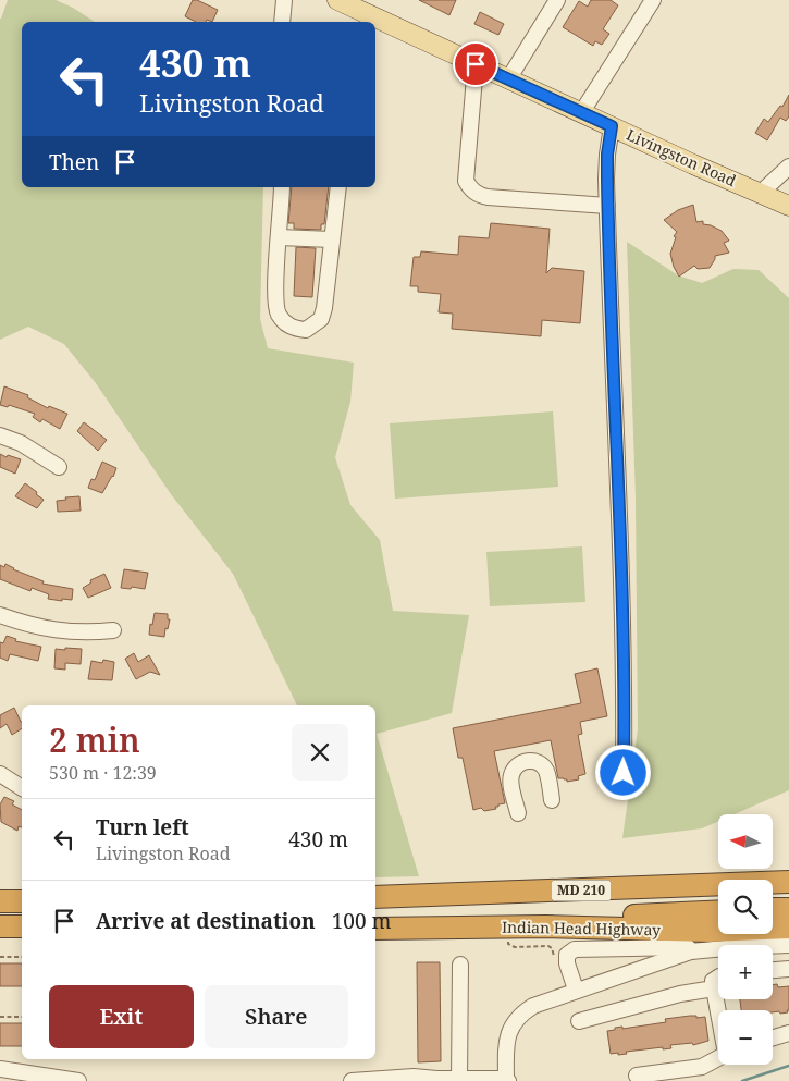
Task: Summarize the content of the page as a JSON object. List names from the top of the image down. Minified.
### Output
{"streets":{"highway":["MD 210","Indian Head Highway"],"main road":["Livingston Road"]},"north":"left","page":{"turn":["430 m","Livingston Road"],"then":"Then","heading":["2 min","530 m · 12:39"],"list":[{"name":"Turn left","note":"Livingston Road","value":"430 m"},{"name":"Arrive at destination","value":"100 m"}],"map_buttons":["+","−"],"buttons":["Exit","Share"]}}
